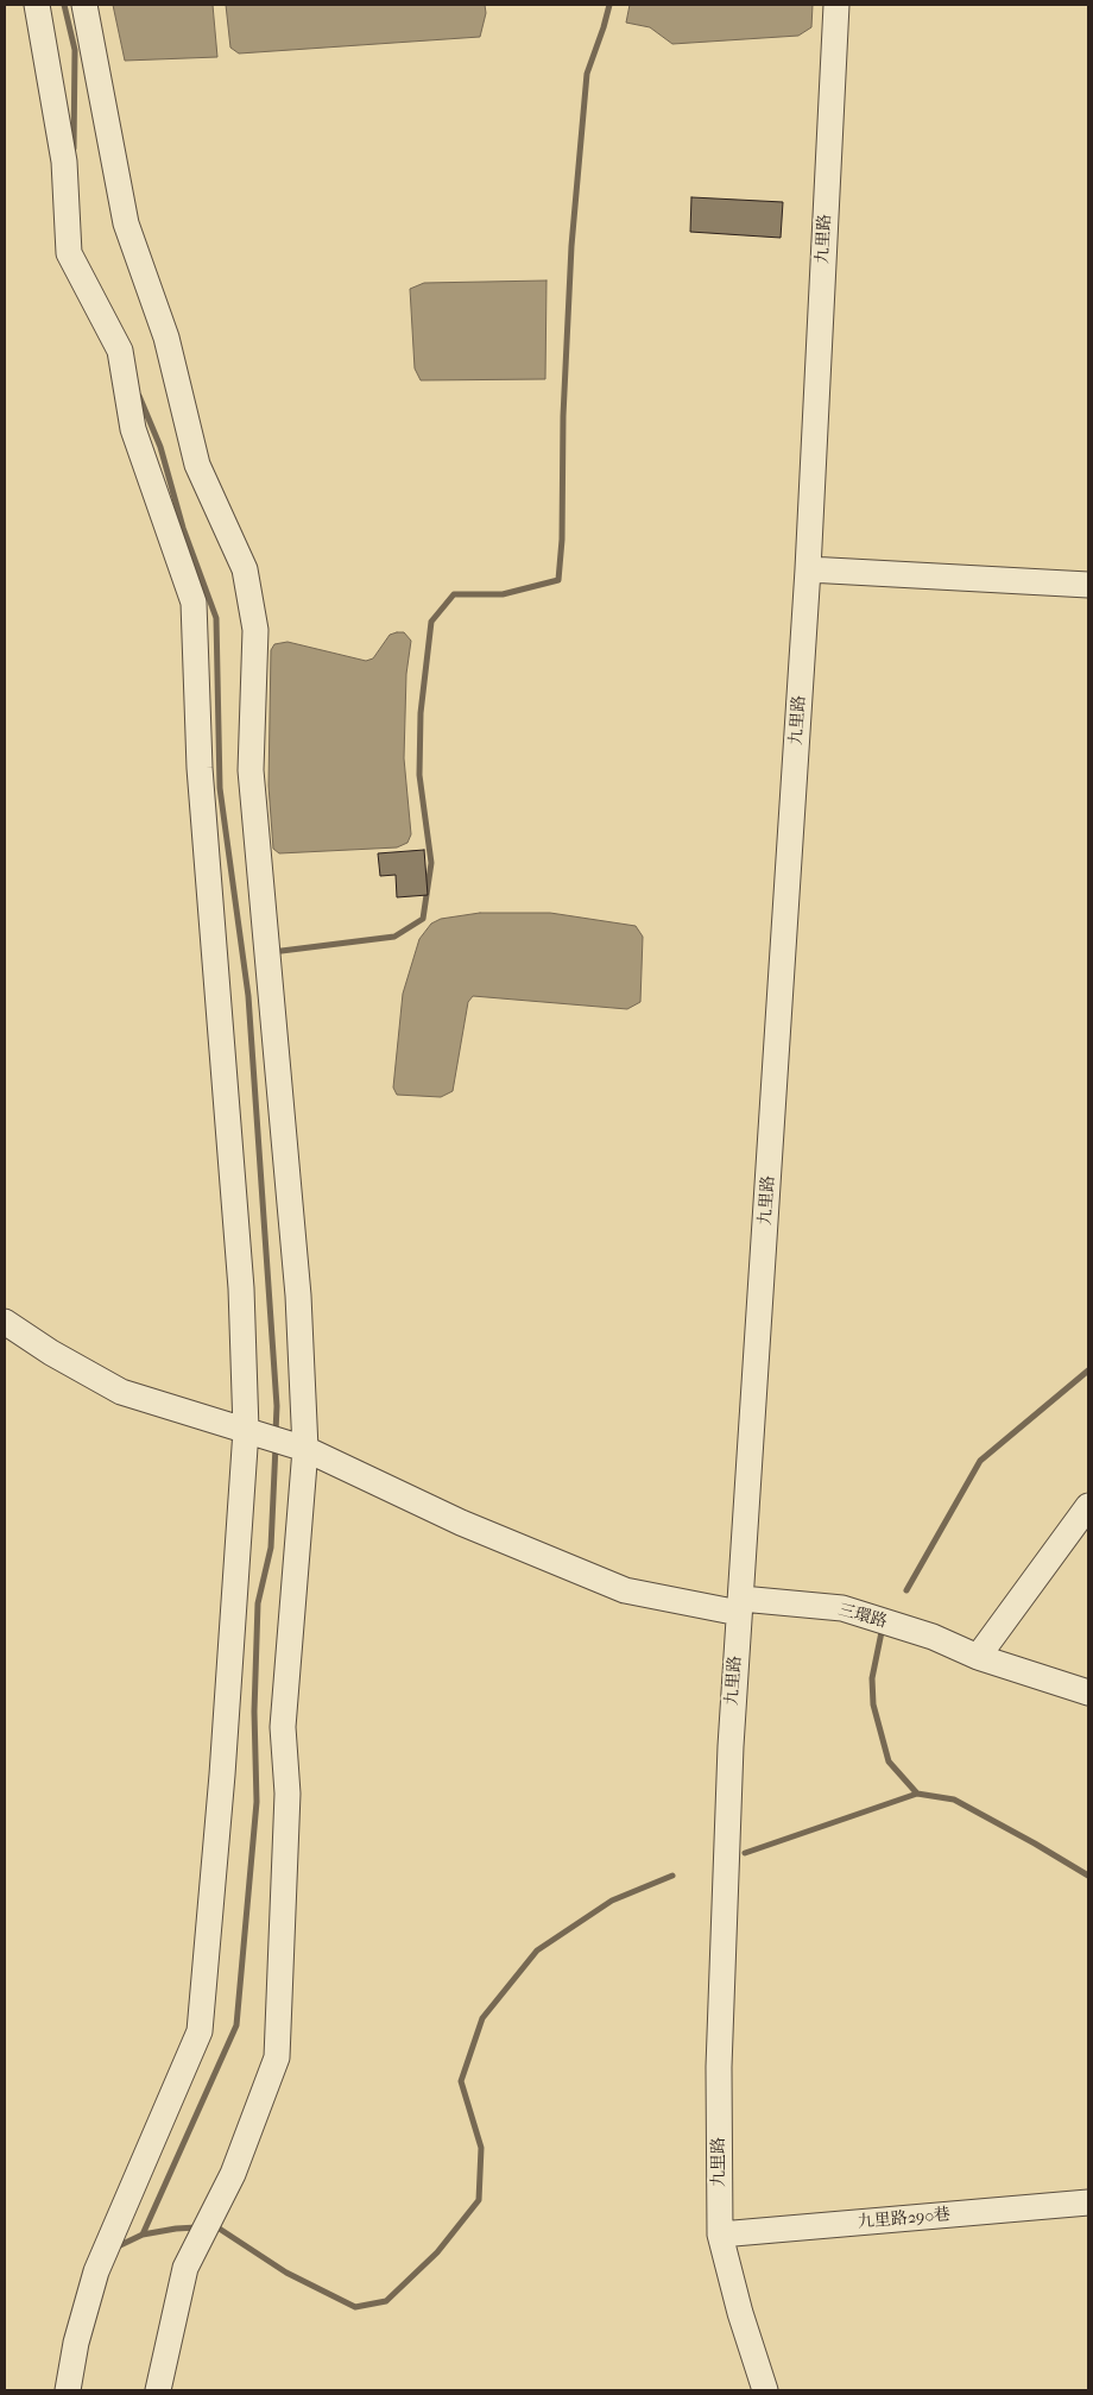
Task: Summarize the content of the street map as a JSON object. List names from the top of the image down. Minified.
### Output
{"streets":{"street":["九里路","三環路","九里路290巷"]},"crossings":[["九里路","三環路"],["九里路","九里路290巷"]]}
